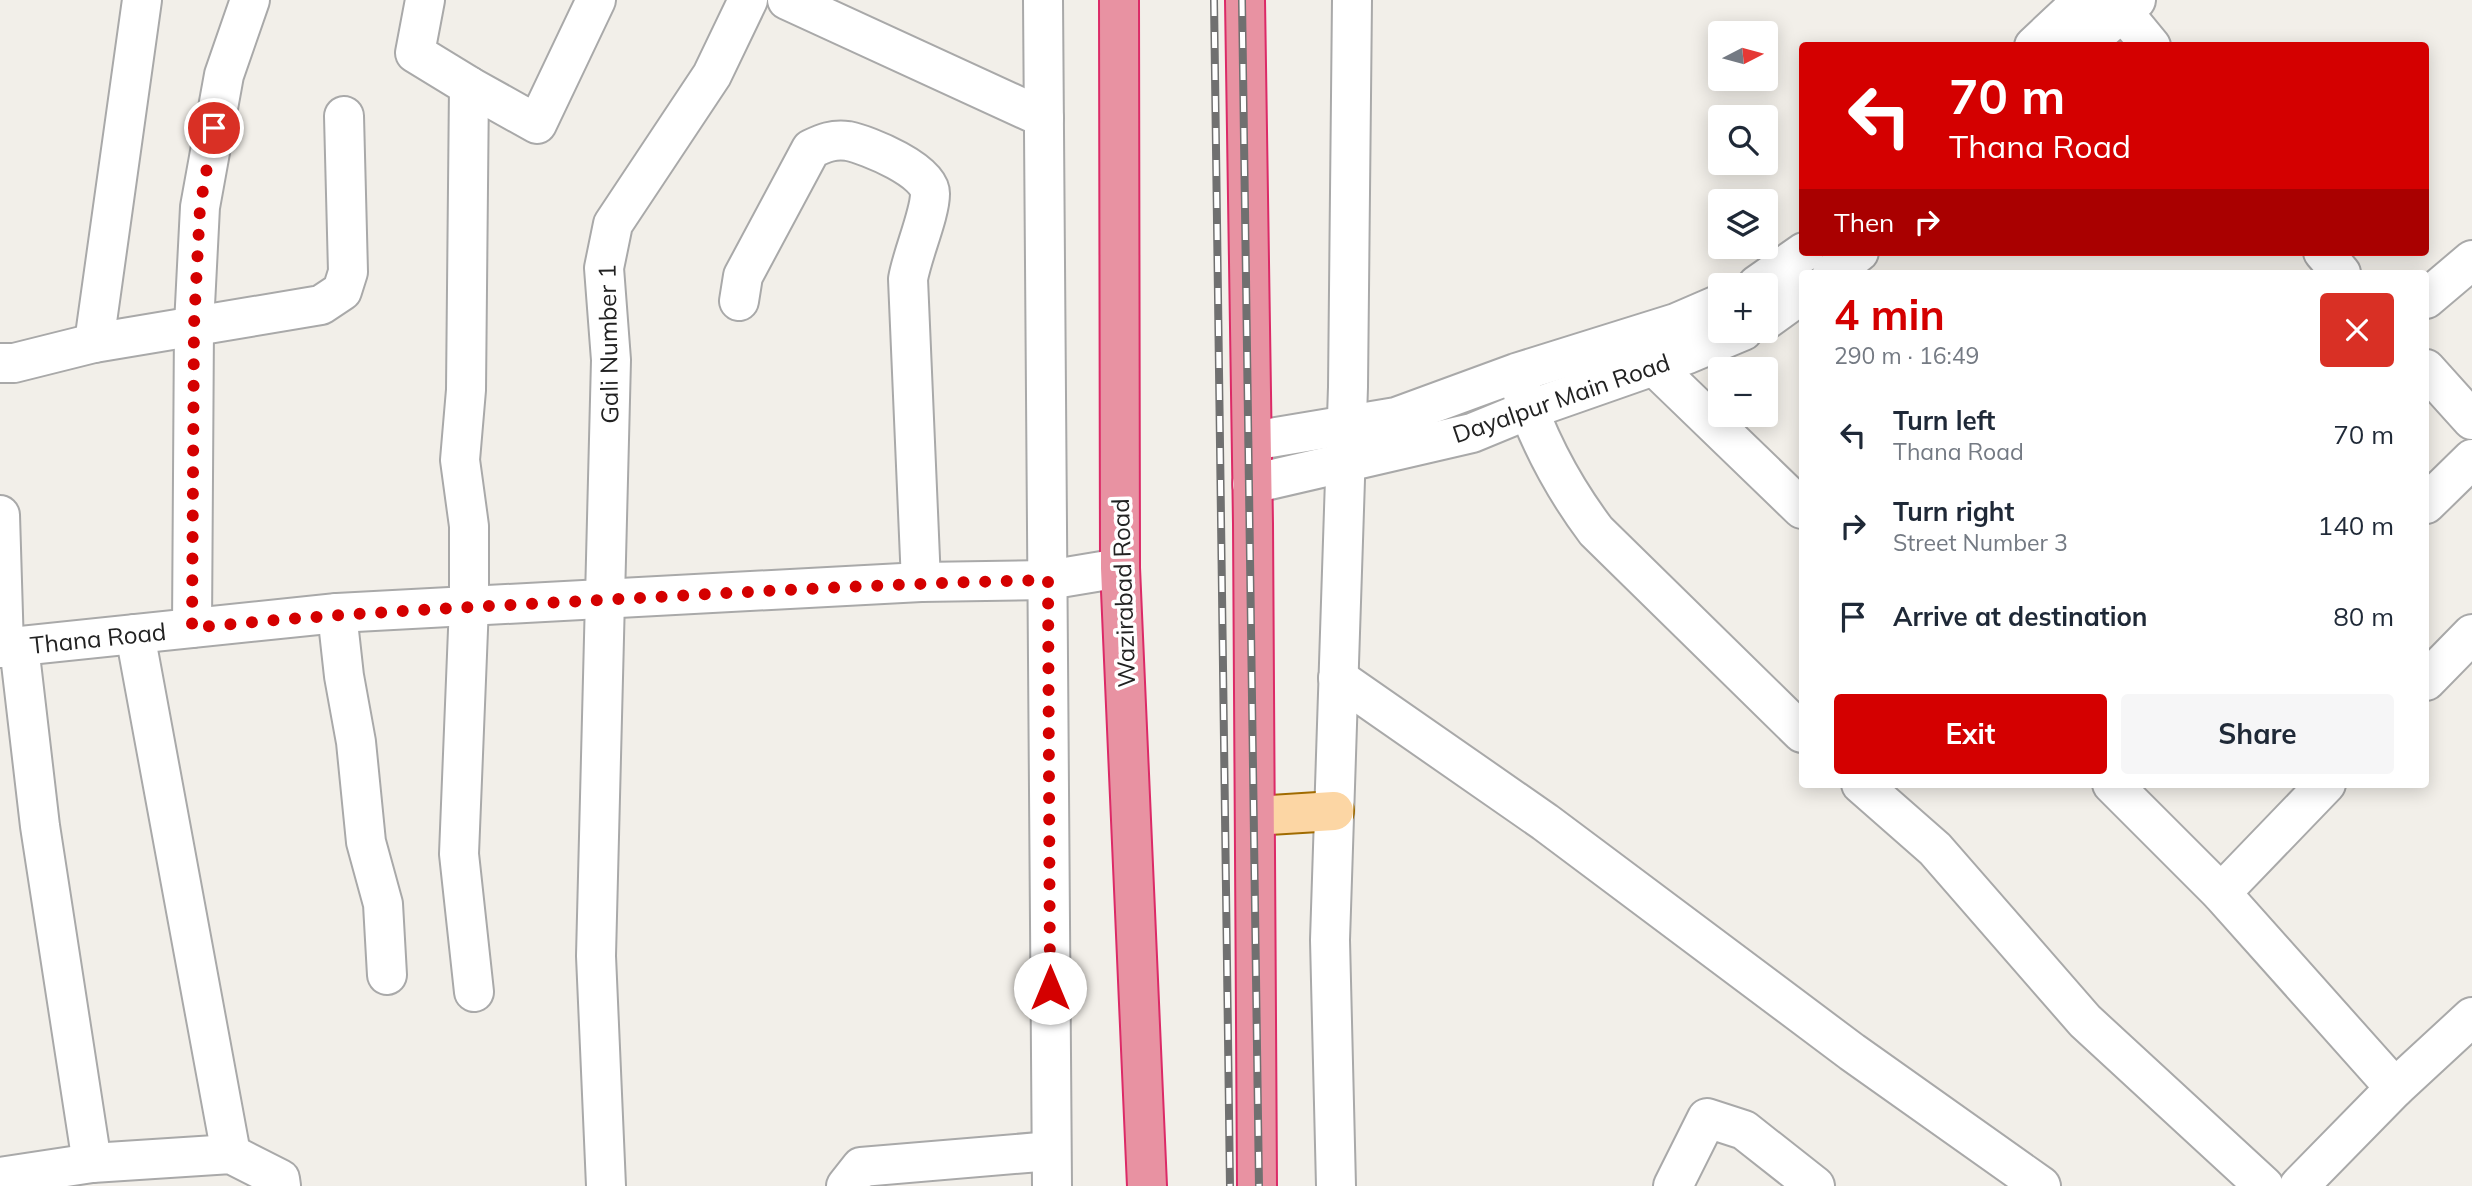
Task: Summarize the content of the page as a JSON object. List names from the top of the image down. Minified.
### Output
{"streets":{"highway":["Wazirabad Road"],"street":["Gali Number 1","Dayalpur Main Road","Thana Road"]},"crossings":[["Gali Number 1","Thana Road"],["Wazirabad Road","Thana Road"]],"north":"right","page":{"map_buttons":["+","−"],"turn":["70 m","Thana Road"],"then":"Then","heading":["4 min","290 m · 16:49"],"list":[{"name":"Turn left","note":"Thana Road","value":"70 m"},{"name":"Turn right","note":"Street Number 3","value":"140 m"},{"name":"Arrive at destination","value":"80 m"}],"buttons":["Exit","Share"]}}
